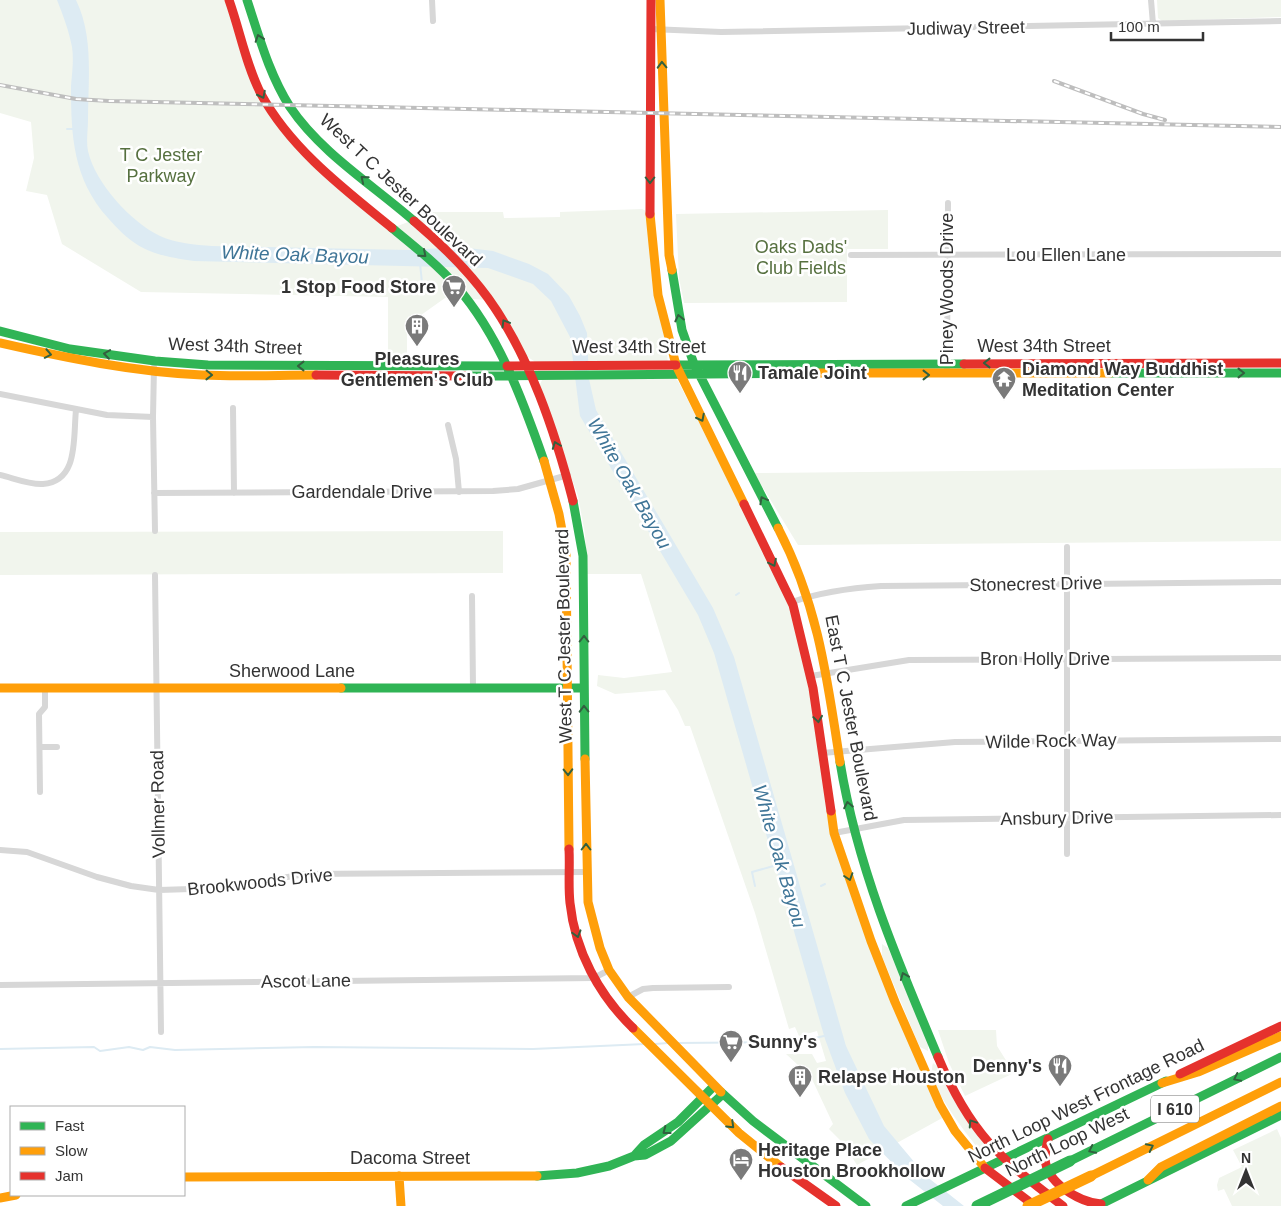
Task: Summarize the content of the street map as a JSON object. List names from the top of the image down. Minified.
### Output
{"streets":{"main road":["West T C Jester Boulevard","West 34th Street","Sherwood Lane","East T C Jester Boulevard","North Loop West Frontage Road","I 610","North Loop West","Dacoma Street"],"street":["Judiway Street","Lou Ellen Lane","Piney Woods Drive","Gardendale Drive","Stonecrest Drive","Bron Holly Drive","Wilde Rock Way","Vollmer Road","Ansbury Drive","Brookwoods Drive","Ascot Lane"]},"crossings":[["Judiway Street","East T C Jester Boulevard"],["West T C Jester Boulevard","West 34th Street"],["West T C Jester Boulevard","Gardendale Drive"],["West T C Jester Boulevard","Sherwood Lane"],["West T C Jester Boulevard","Brookwoods Drive"],["West T C Jester Boulevard","Ascot Lane"],["West T C Jester Boulevard","Dacoma Street"],["Lou Ellen Lane","Piney Woods Drive"],["Piney Woods Drive","West 34th Street"],["West 34th Street","East T C Jester Boulevard"],["Stonecrest Drive","East T C Jester Boulevard"],["Bron Holly Drive","East T C Jester Boulevard"],["Sherwood Lane","Vollmer Road"],["East T C Jester Boulevard","Wilde Rock Way"],["East T C Jester Boulevard","Ansbury Drive"],["East T C Jester Boulevard","North Loop West Frontage Road"],["Vollmer Road","Brookwoods Drive"],["Vollmer Road","Ascot Lane"]],"water":["White Oak Bayou"],"parks":["T C Jester Parkway","Oaks Dads' Club Fields"],"places":{"supermarket":["1 Stop Food Store","Sunny's"],"building":["Pleasures Gentlemen's Club","Relapse Houston"],"restaurant":["Tamale Joint","Denny's"],"temple":["Diamond Way Buddhist Meditation Center"],"hotel":["Heritage Place Houston Brookhollow"]},"legend":["Fast","Slow","Jam"],"scale_bar":"100 m","north":"top"}
